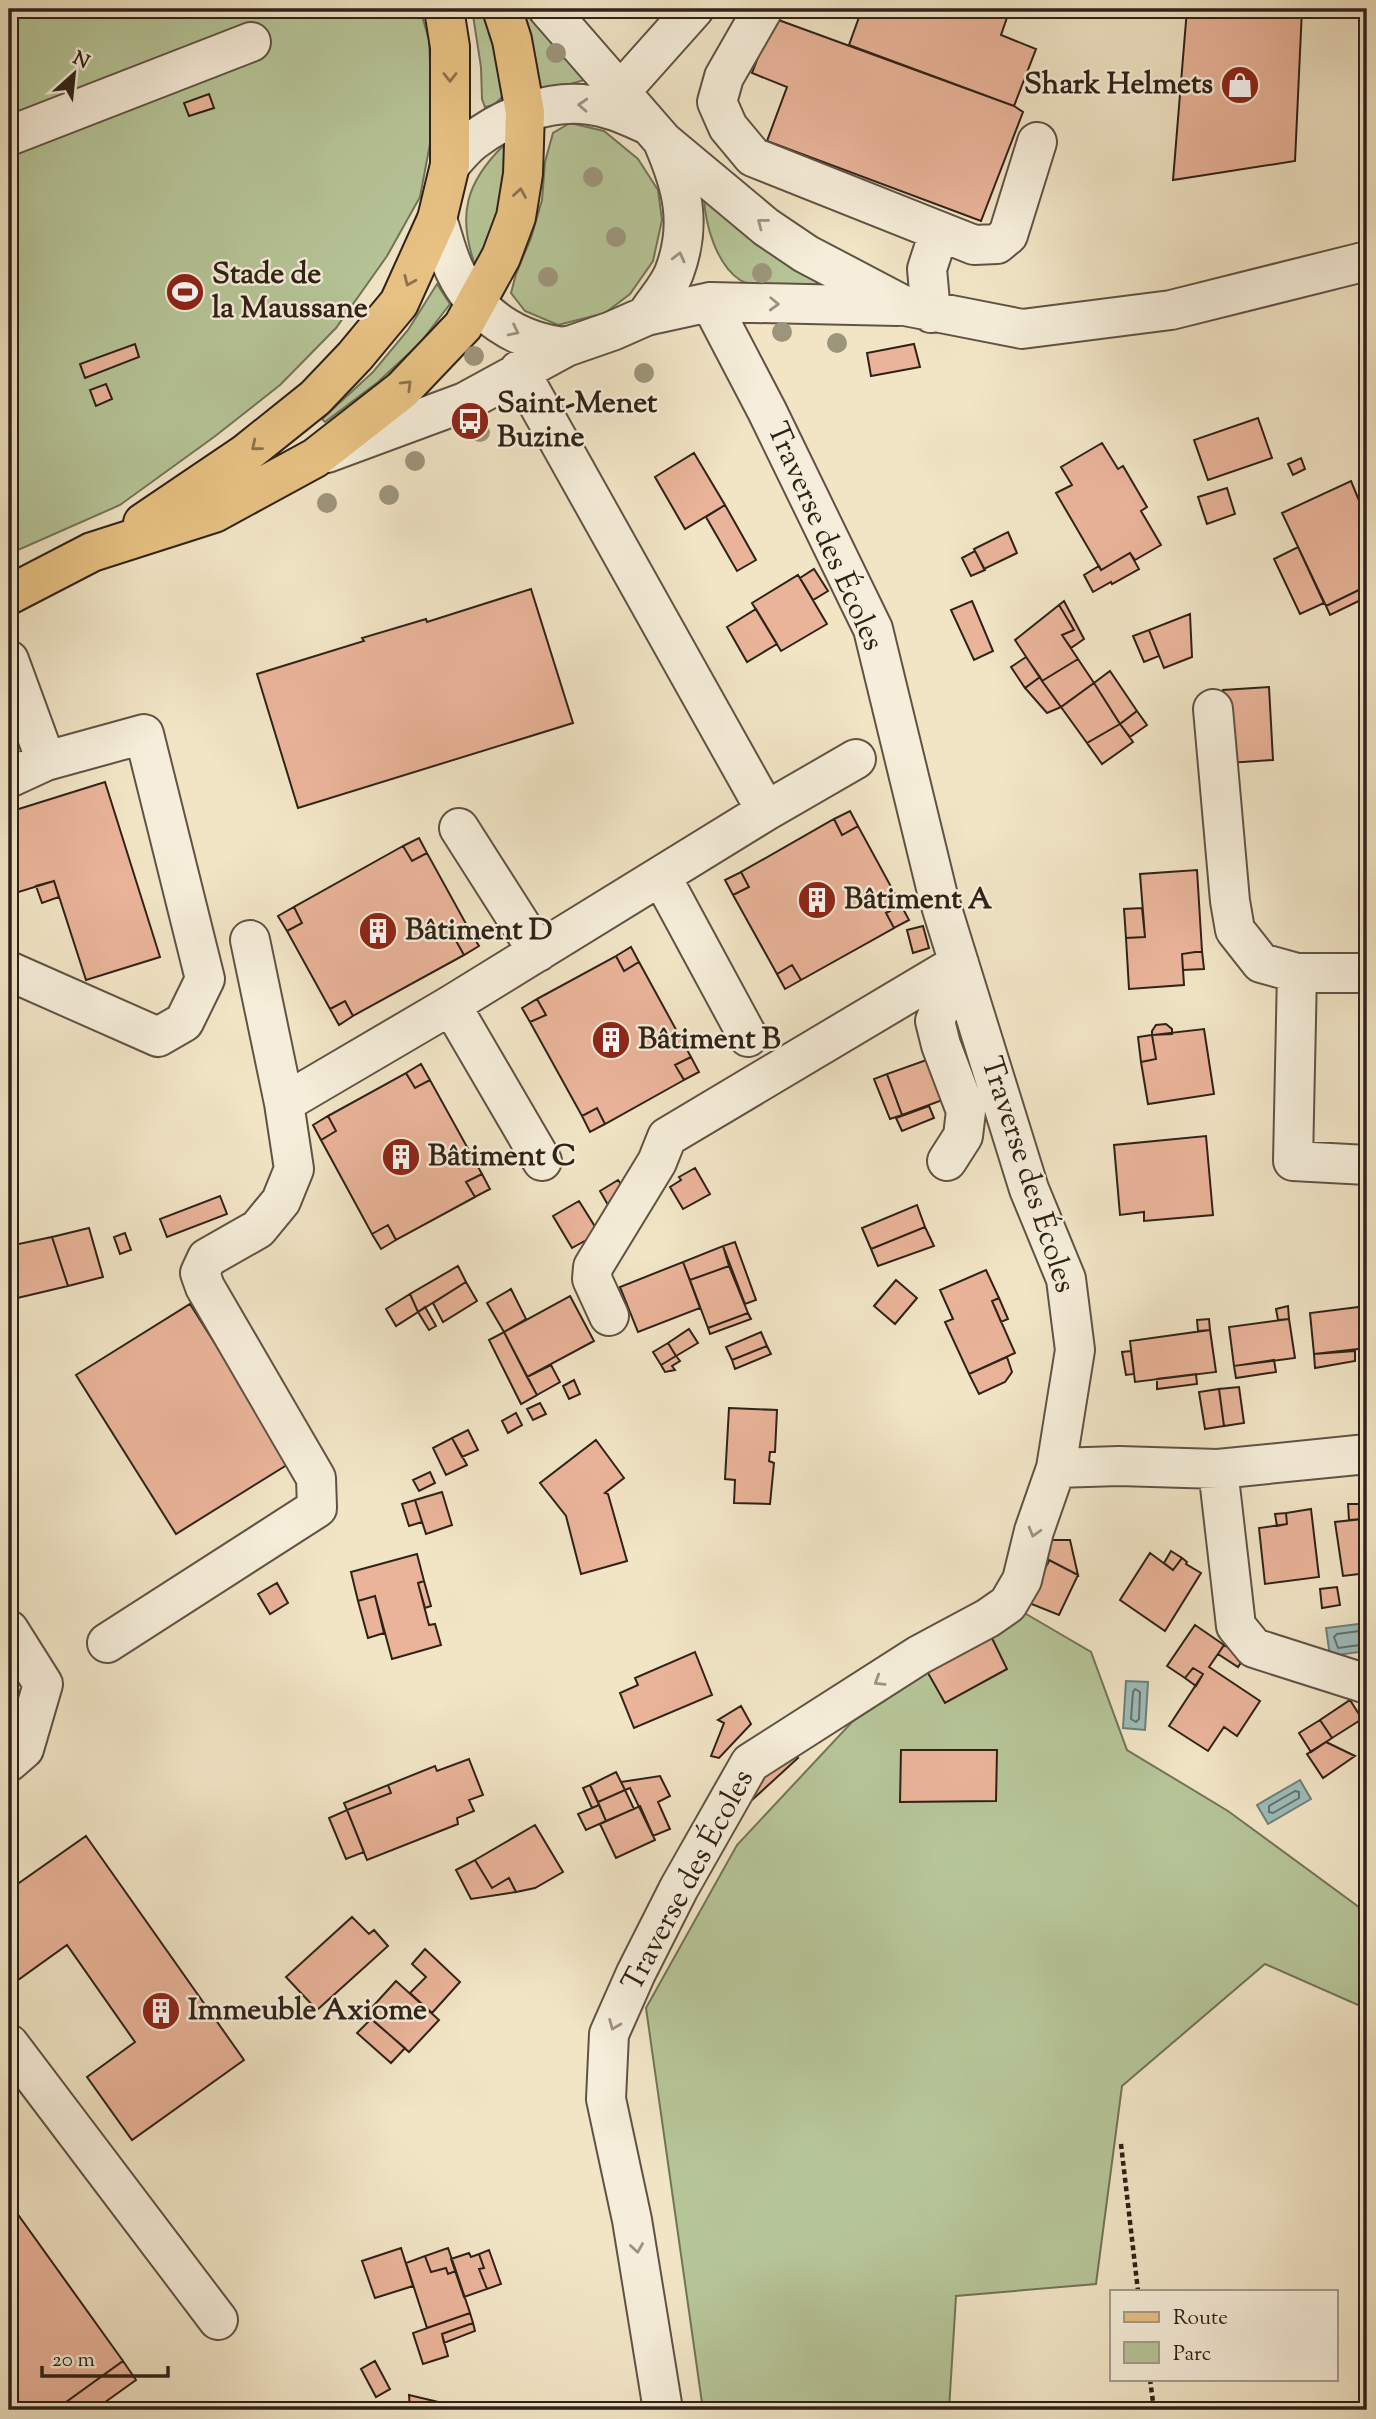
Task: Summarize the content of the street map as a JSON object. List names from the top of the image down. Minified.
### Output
{"streets":{"street":["Traverse des Écoles"]},"one_way":["Traverse des Écoles"],"places":{"shop":["Shark Helmets"],"sports":["Stade de la Maussane"],"bus stop":["Saint-Menet Buzine"],"building":["Bâtiment A","Bâtiment D","Bâtiment B","Bâtiment C","Immeuble Axiome"]},"legend":["Route","Parc"],"scale_bar":"20 m","north":"top right"}
